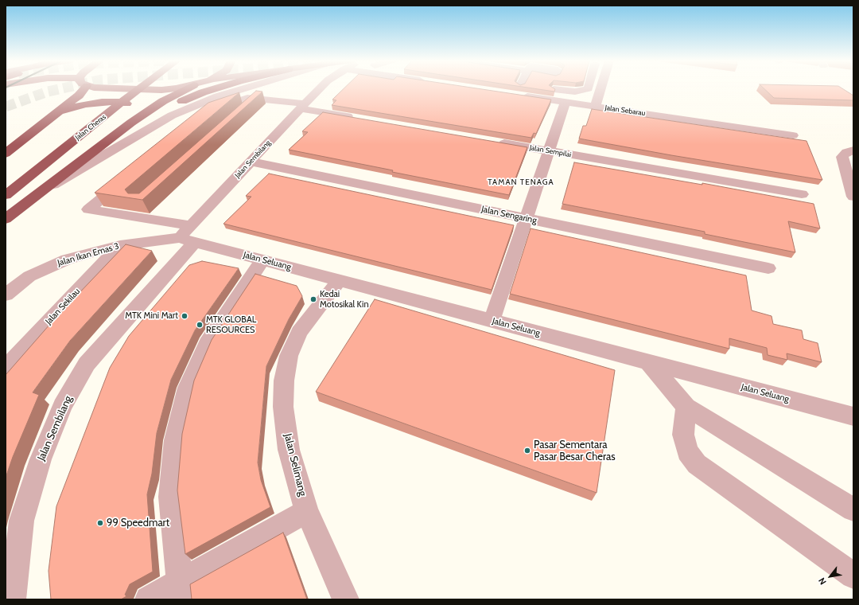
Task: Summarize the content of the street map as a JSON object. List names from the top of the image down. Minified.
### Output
{"streets":{"highway":["Jalan Cheras"],"street":["Jalan Sebarau","Jalan Sempilai","Jalan Sembilang","Jalan Sengaring","Jalan Ikan Emas 3","Jalan Seluang","Jalan Sekilau","Jalan Selimang"]},"crossings":[["Jalan Sembilang","Jalan Sengaring"],["Jalan Sembilang","Jalan Ikan Emas 3"],["Jalan Sembilang","Jalan Seluang"],["Jalan Ikan Emas 3","Jalan Seluang"],["Jalan Ikan Emas 3","Jalan Sekilau"],["Jalan Seluang","Jalan Selimang"]],"districts":["TAMAN TENAGA"],"places":["Kedai Motosikal Kin","MTK Mini Mart","MTK GLOBAL RESOURCES","Pasar Sementara Pasar Besar Cheras","99 Speedmart"],"north":"bottom left"}
